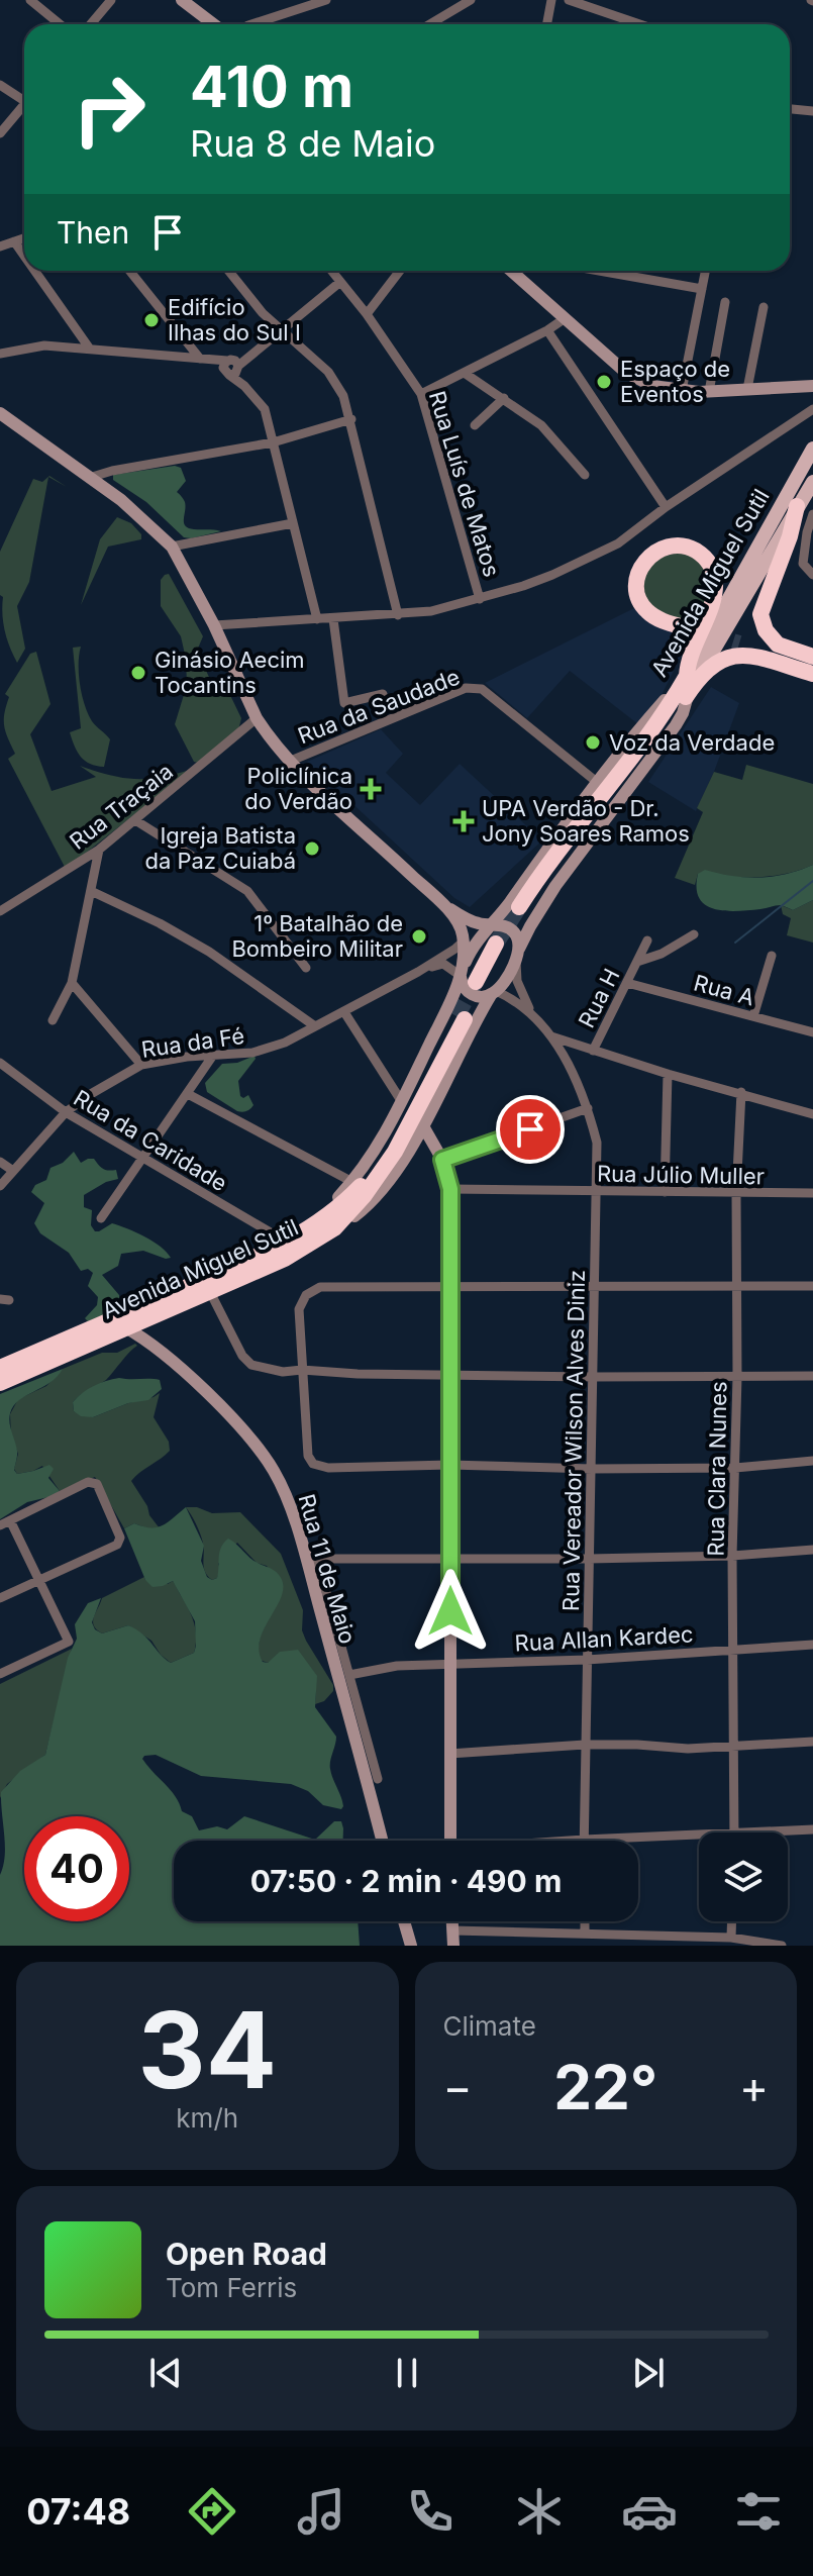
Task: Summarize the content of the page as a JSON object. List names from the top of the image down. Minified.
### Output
{"streets":{"highway":["Avenida Miguel Sutil"],"street":["Rua Luís de Matos","Rua da Saudade","Rua Traçaia","Rua A","Rua H","Rua da Fé","Rua da Caridade","Rua Júlio Muller","Rua Vereador Wilson Alves Diniz","Rua Clara Nunes","Rua 11 de Maio","Rua Allan Kardec"]},"crossings":[["Avenida Miguel Sutil","Rua da Saudade"],["Avenida Miguel Sutil","Rua da Fé"],["Avenida Miguel Sutil","Rua da Caridade"],["Avenida Miguel Sutil","Rua 11 de Maio"],["Rua A","Rua H"],["Rua da Fé","Rua da Caridade"],["Rua Júlio Muller","Rua Vereador Wilson Alves Diniz"],["Rua Júlio Muller","Rua Clara Nunes"],["Rua Vereador Wilson Alves Diniz","Rua Allan Kardec"],["Rua Clara Nunes","Rua Allan Kardec"],["Rua 11 de Maio","Rua Allan Kardec"]],"places":{"other":["Edifício Ilhas do Sul I","Espaço de Eventos","Ginásio Aecim Tocantins","Voz da Verdade","Igreja Batista da Paz Cuiabá","1º Batalhão de Bombeiro Militar"],"health":["Policlínica do Verdão","UPA Verdão - Dr. Jony Soares Ramos"]},"page":{"turn":["410 m","Rua 8 de Maio"],"then":"Then","limit":"40","trip":"07:50 · 2 min · 490 m","tile":[["34","km/h"],"Climate"],"heat":["−","22°","+"],"song":["Open Road","Tom Ferris"],"tabs":"07:48"}}
